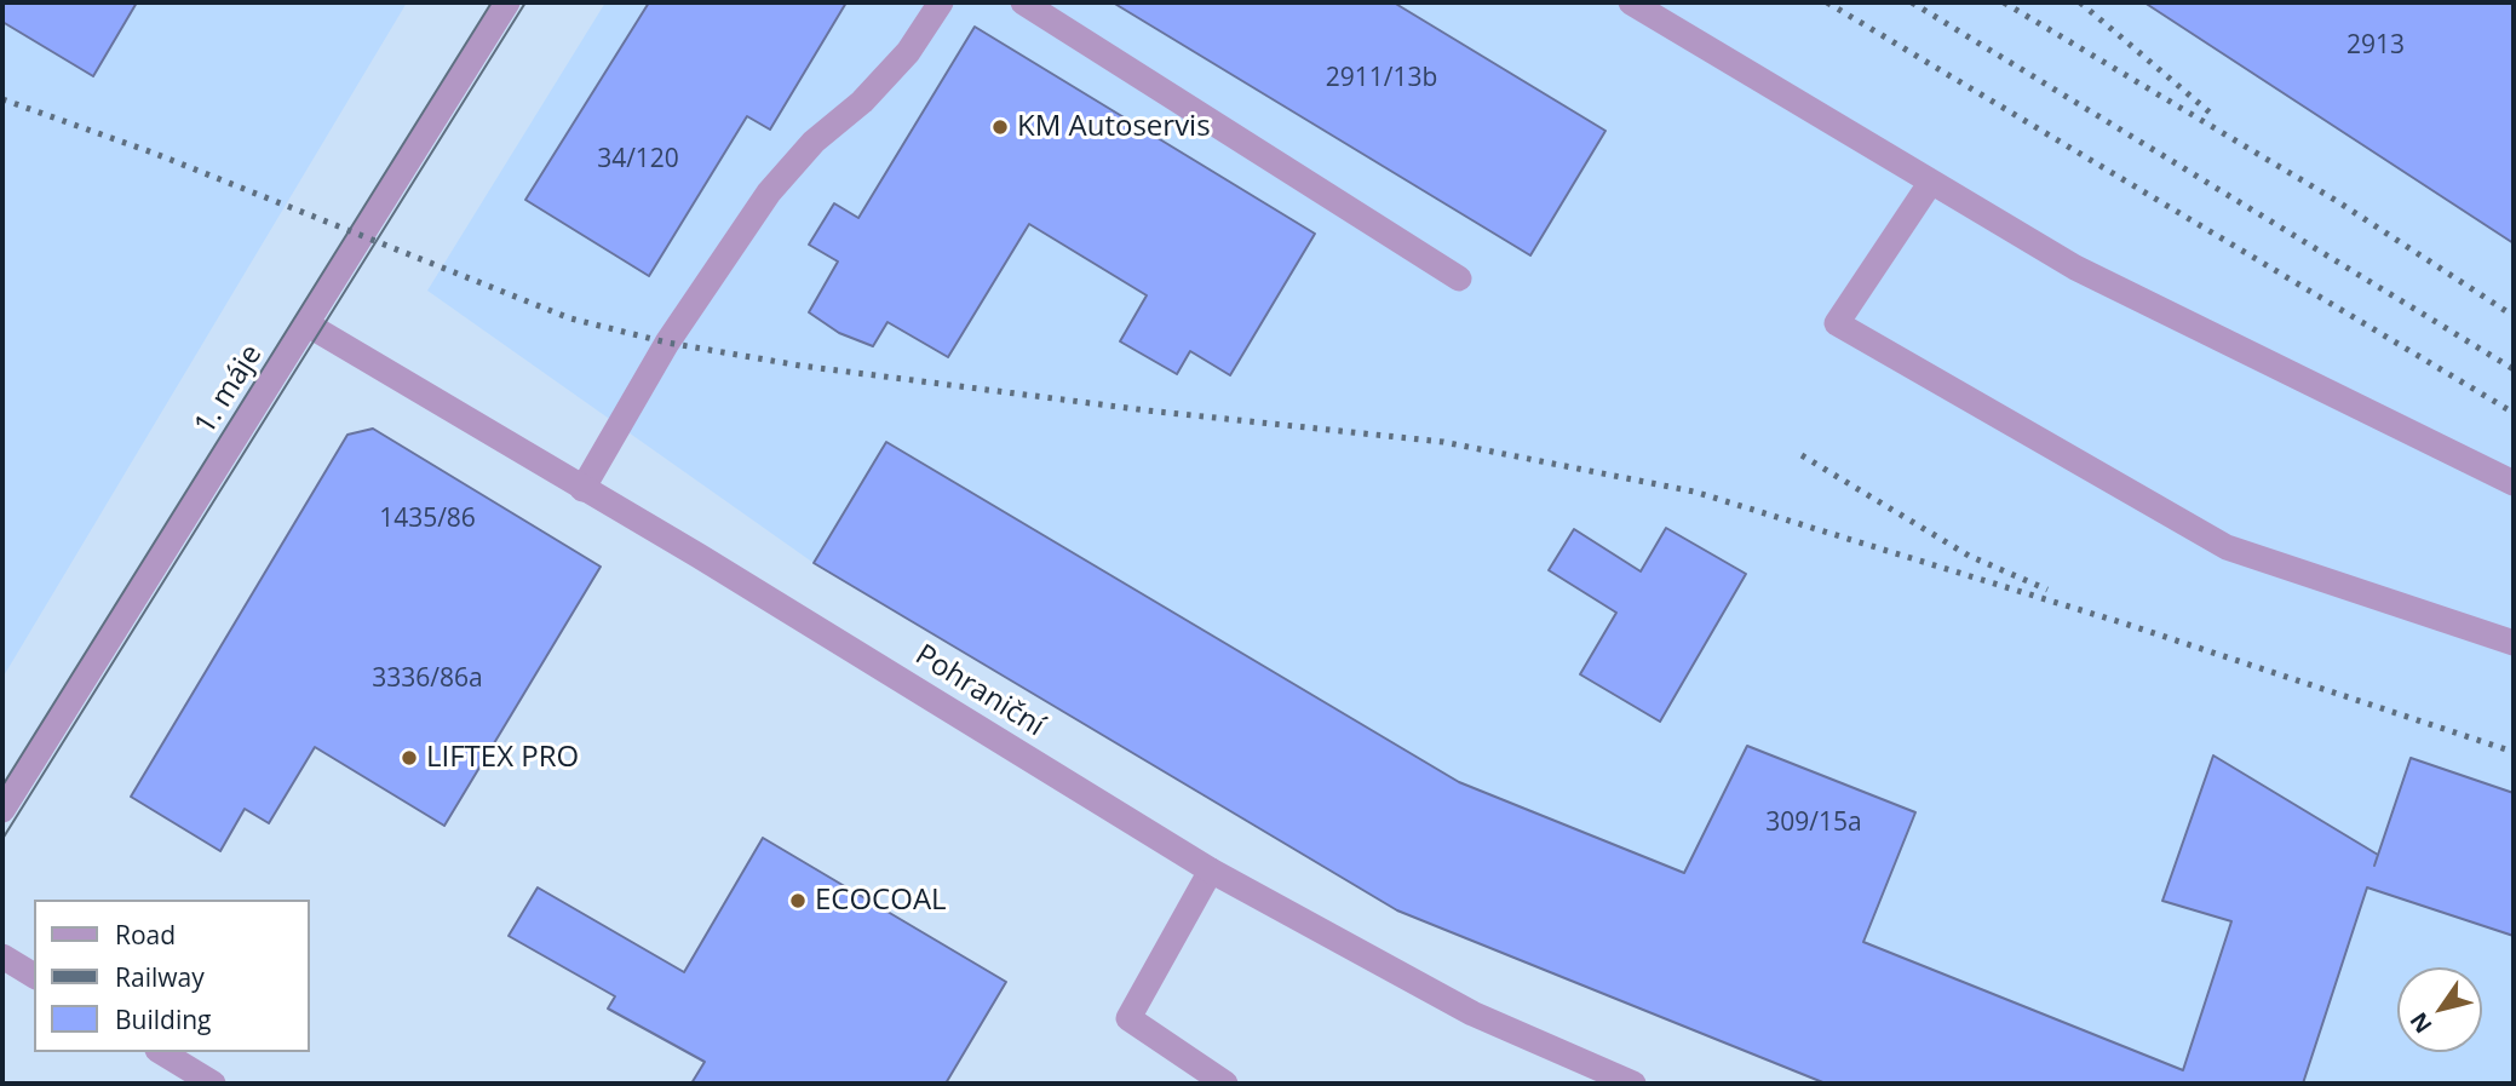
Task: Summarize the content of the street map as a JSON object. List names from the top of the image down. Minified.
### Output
{"streets":{"street":["1. máje","Pohraniční"]},"crossings":[["1. máje","Pohraniční"]],"places":["KM Autoservis","LIFTEX PRO","ECOCOAL"],"house_numbers":["2913","2911/13b","34/120","1435/86","3336/86a","309/15a"],"legend":["Road","Railway","Building"],"north":"bottom left"}
